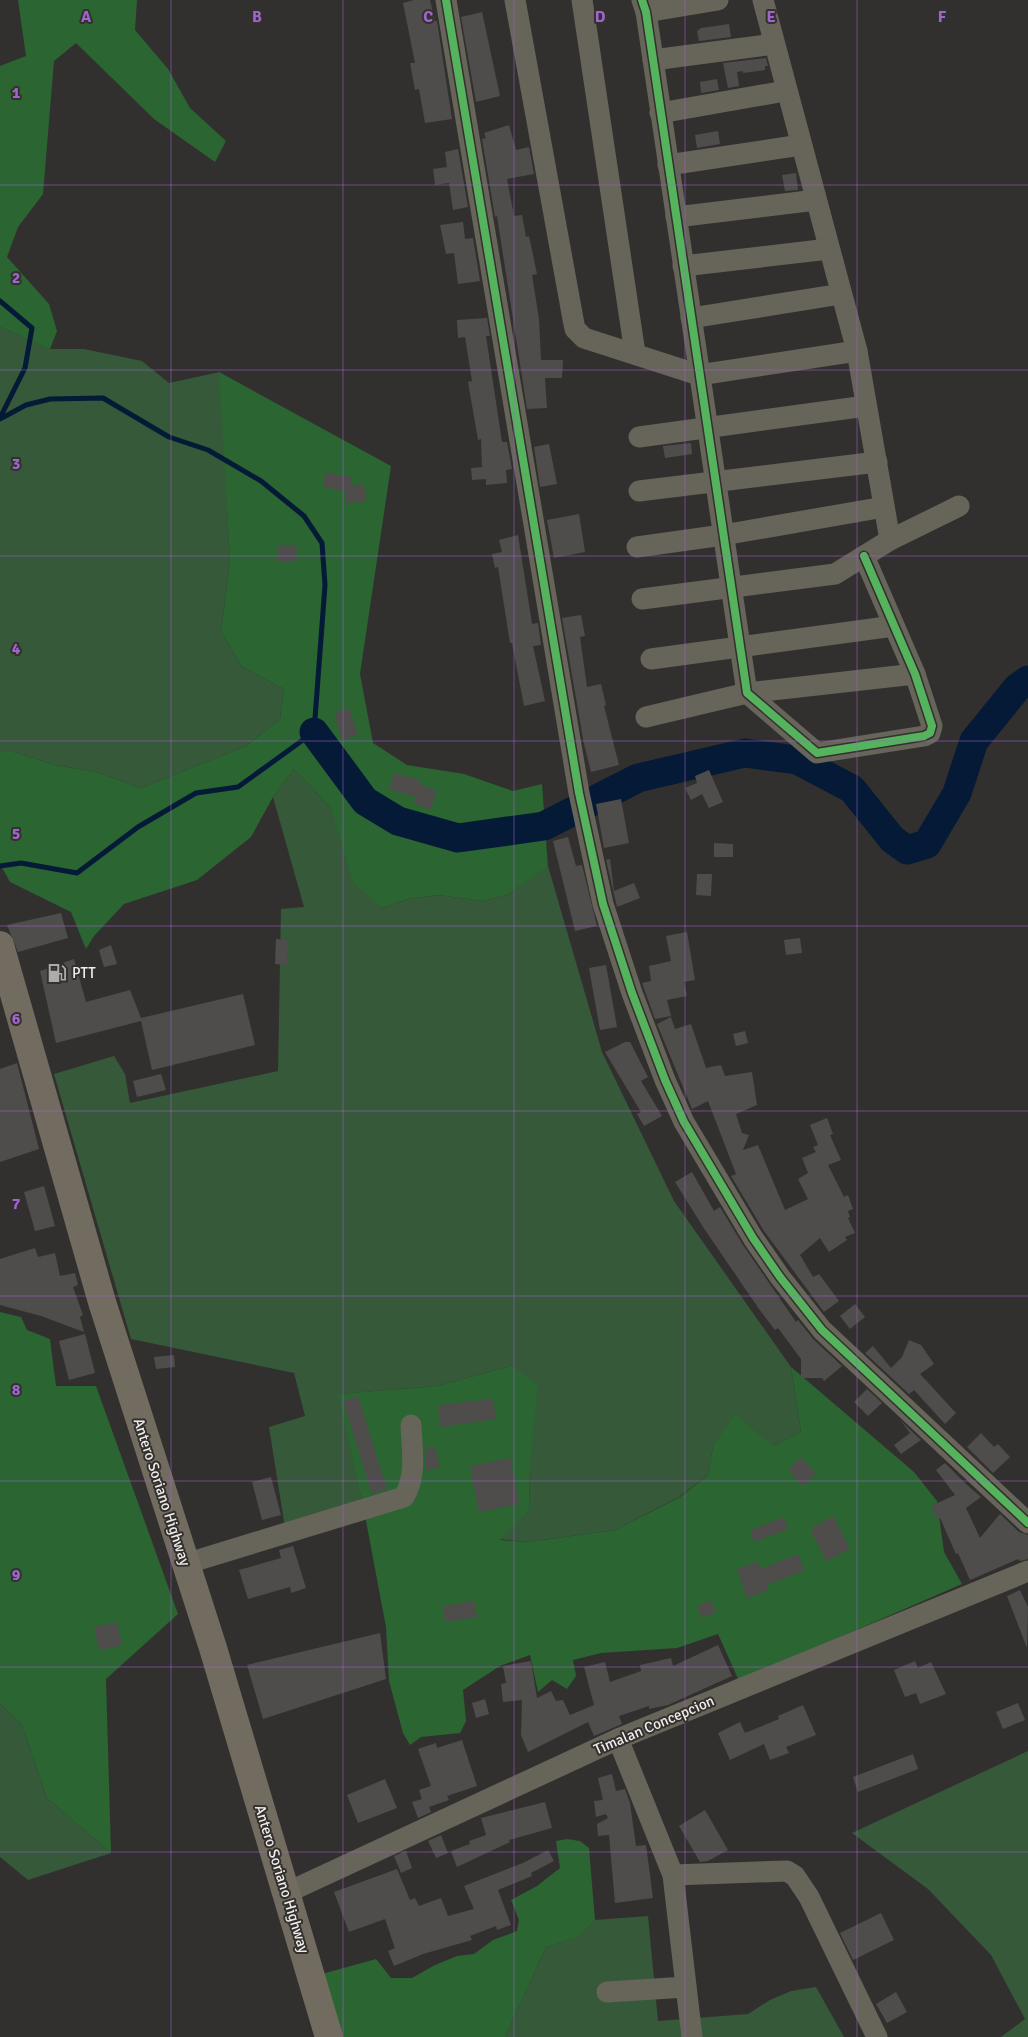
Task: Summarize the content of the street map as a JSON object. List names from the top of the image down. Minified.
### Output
{"streets":{"main road":["Antero Soriano Highway"],"street":["Timalan Concepcion"]},"crossings":[["Antero Soriano Highway","Timalan Concepcion"]],"places":{"fuel station":["PTT"]},"grid":{"columns":["A","B","C","D","E","F"],"rows":["1","2","3","4","5","6","7","8","9"]}}
